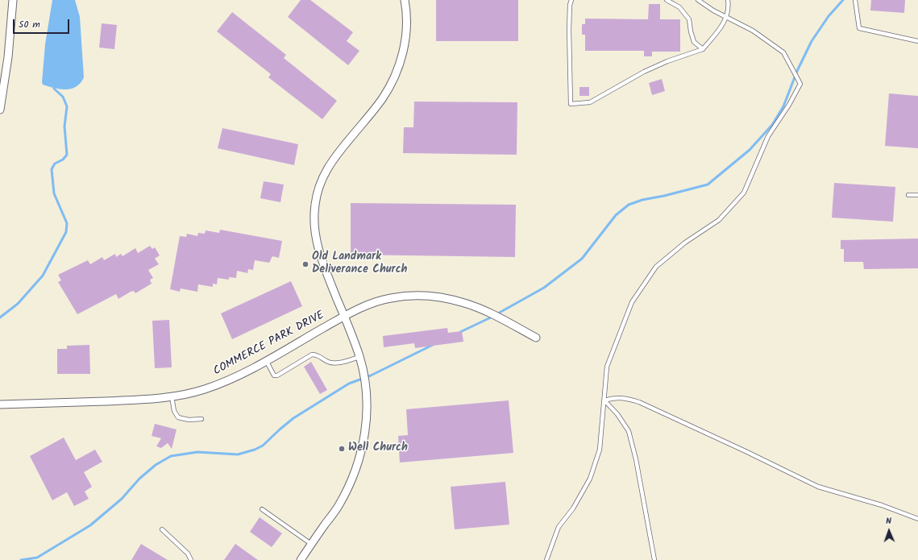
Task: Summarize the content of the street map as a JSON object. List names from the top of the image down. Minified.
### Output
{"streets":{"street":["COMMERCE PARK DRIVE"]},"places":["Old Landmark Deliverance Church","Well Church"],"scale_bar":"50 m","north":"top"}
